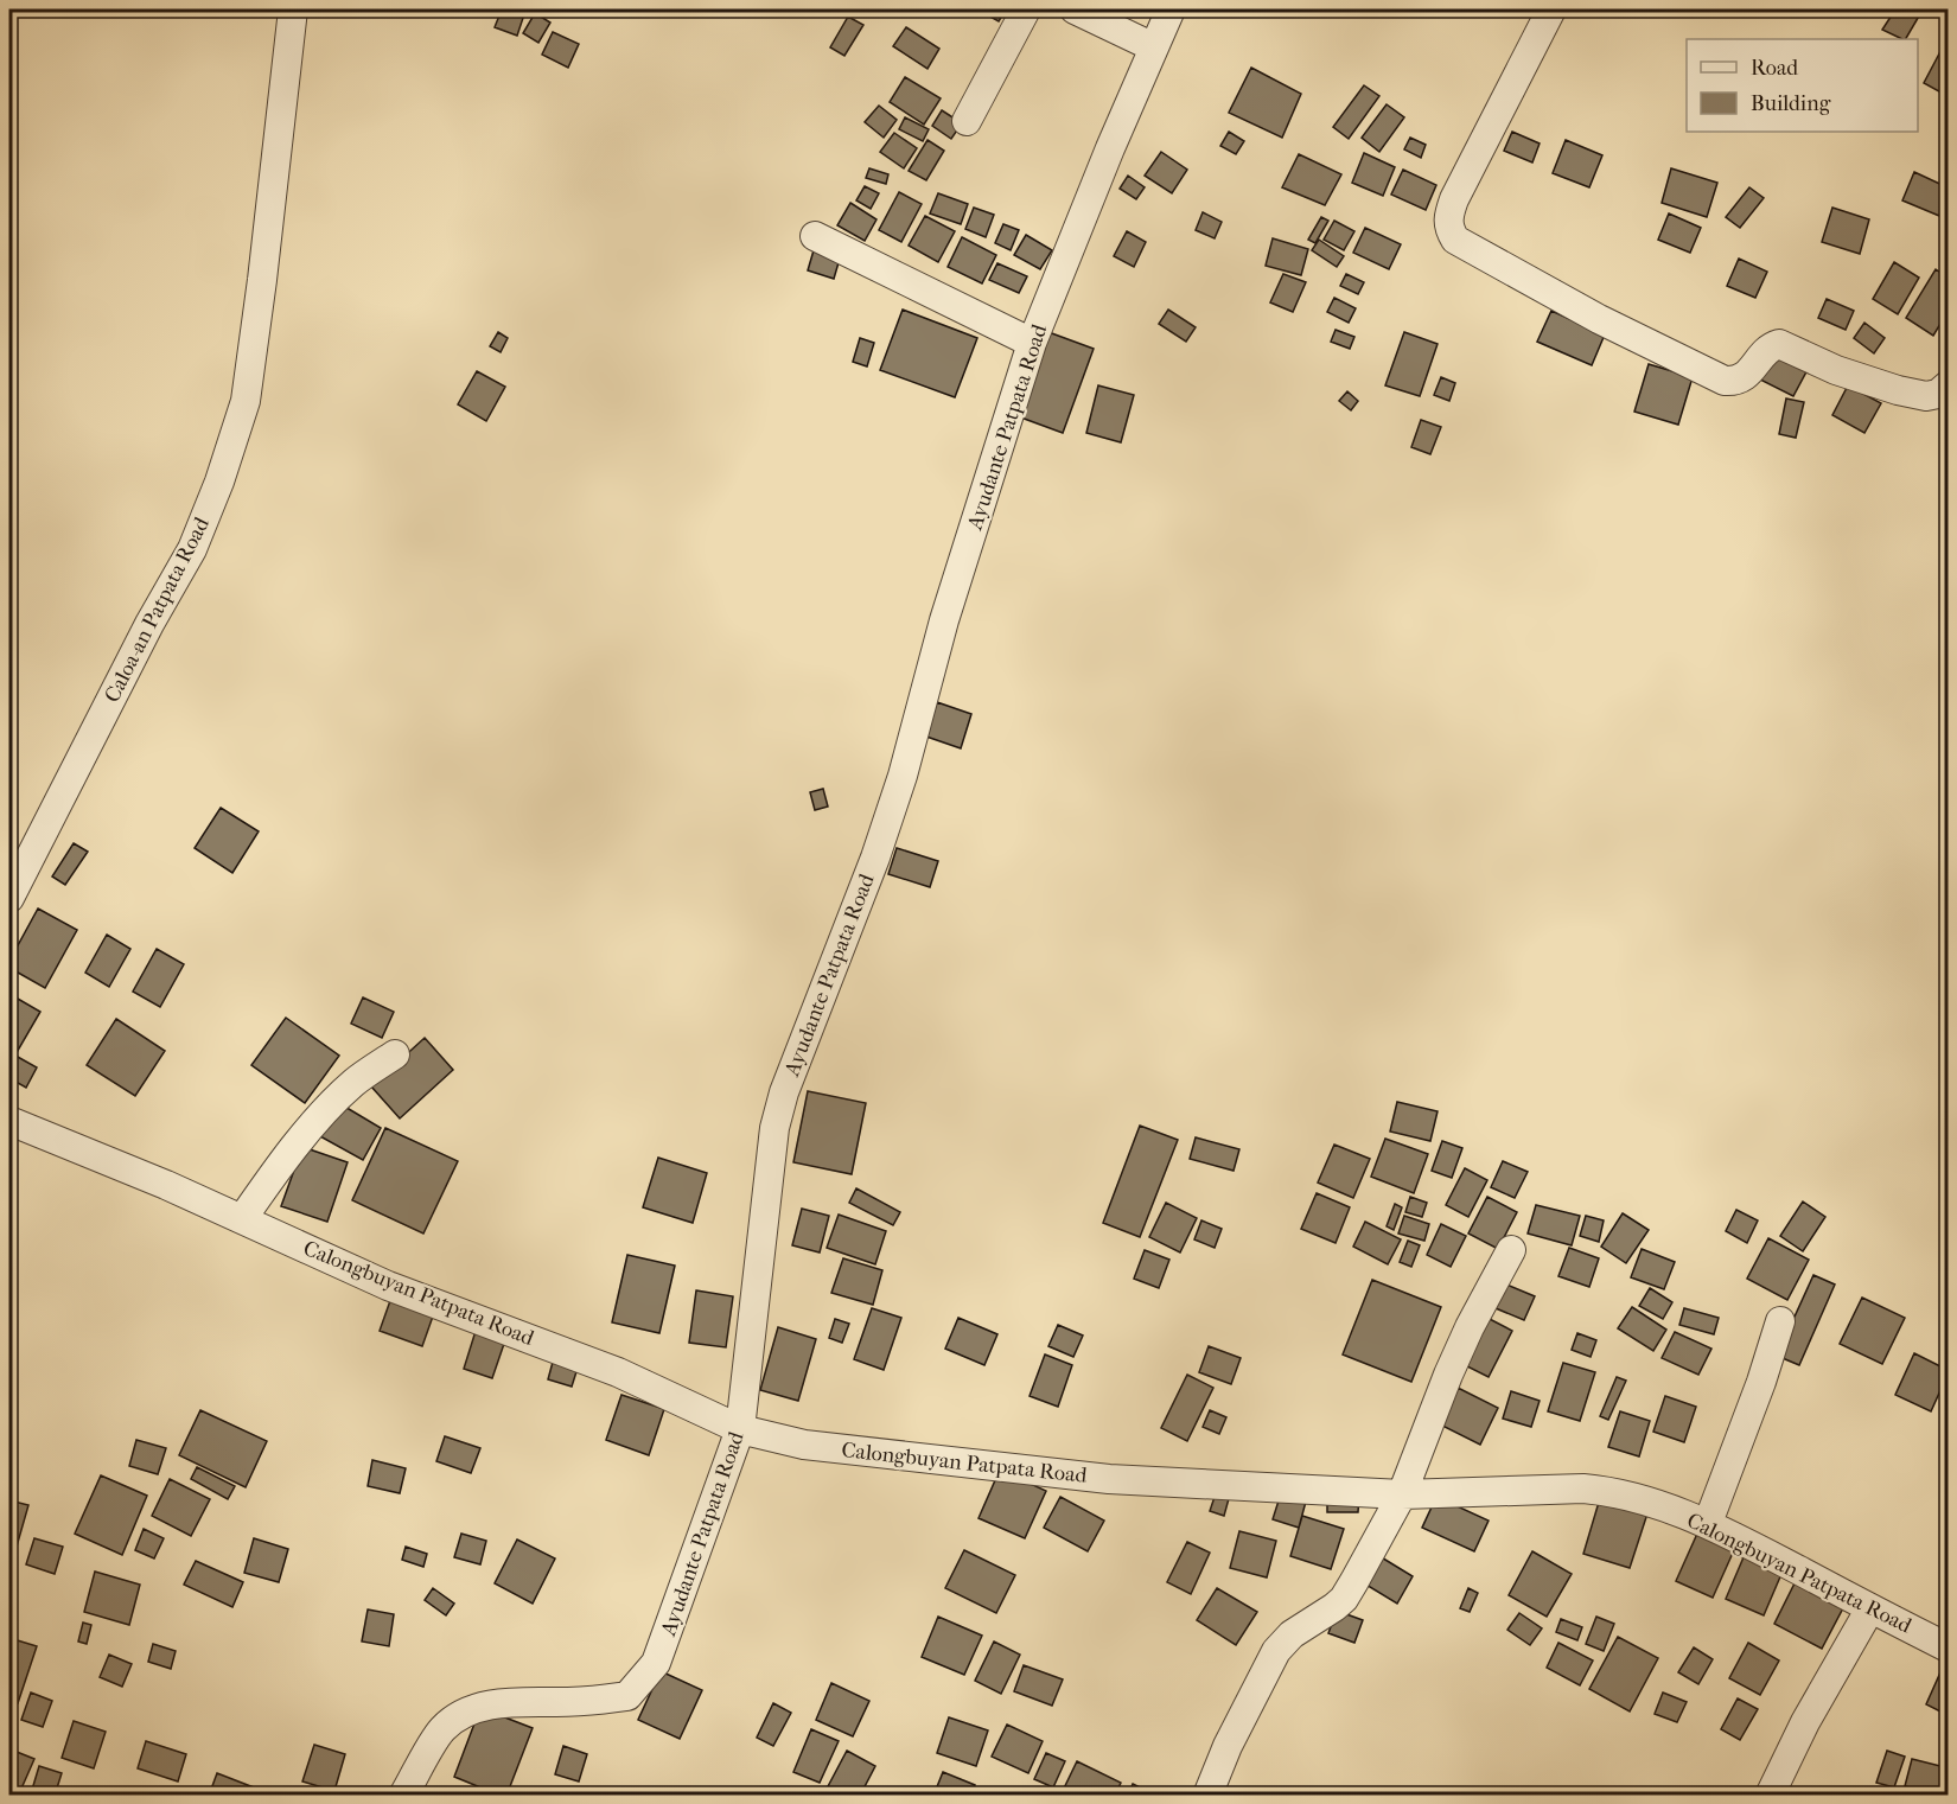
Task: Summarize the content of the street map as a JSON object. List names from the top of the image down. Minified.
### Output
{"streets":{"street":["Ayudante Patpata Road","Caloa-an Patpata Road","Calongbuyan Patpata Road"]},"crossings":[["Ayudante Patpata Road","Calongbuyan Patpata Road"]],"legend":["Road","Building"]}
